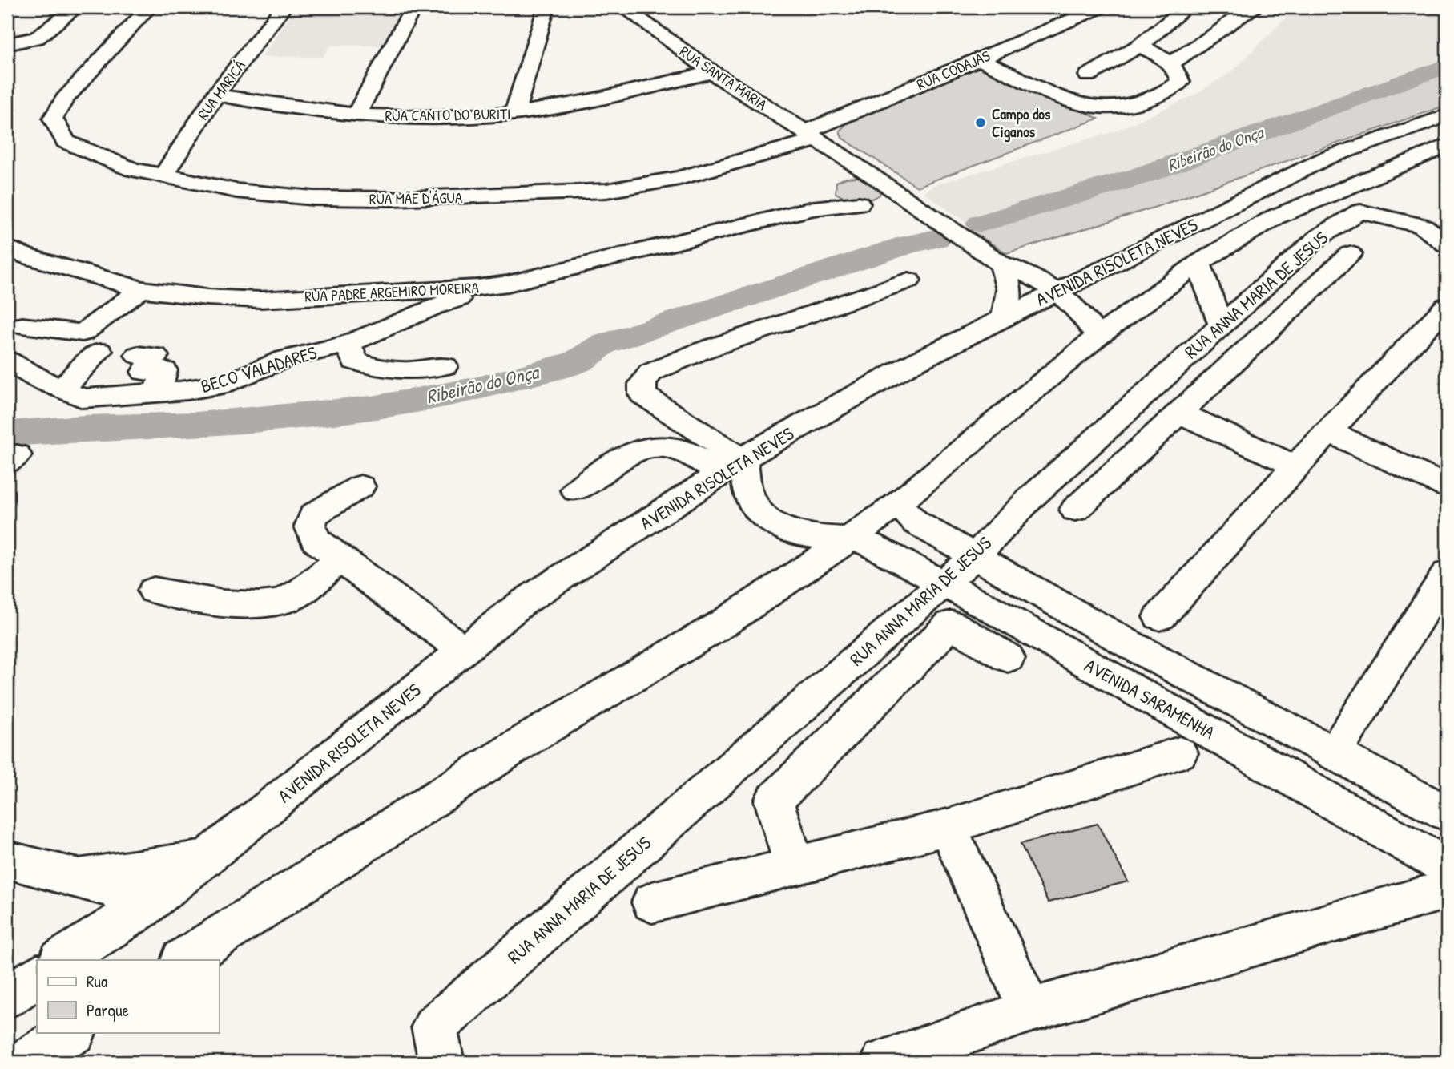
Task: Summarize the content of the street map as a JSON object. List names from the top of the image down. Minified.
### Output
{"streets":{"main road":["RUA CODAJAS","RUA SANTA MARIA","RUA MARICÁ","RUA CANTO DO BURITI","RUA MÃE D'ÁGUA","AVENIDA RISOLETA NEVES","RUA PADRE ARGEMIRO MOREIRA","RUA ANNA MARIA DE JESUS","BECO VALADARES","AVENIDA SARAMENHA"]},"crossings":[["RUA CODAJAS","RUA SANTA MARIA"],["RUA CODAJAS","RUA MÃE D'ÁGUA"],["RUA SANTA MARIA","RUA CANTO DO BURITI"],["RUA SANTA MARIA","RUA MÃE D'ÁGUA"],["RUA SANTA MARIA","AVENIDA RISOLETA NEVES"],["RUA SANTA MARIA","RUA PADRE ARGEMIRO MOREIRA"],["RUA MARICÁ","RUA CANTO DO BURITI"],["RUA MARICÁ","RUA MÃE D'ÁGUA"],["AVENIDA RISOLETA NEVES","AVENIDA SARAMENHA"],["RUA PADRE ARGEMIRO MOREIRA","BECO VALADARES"],["RUA ANNA MARIA DE JESUS","AVENIDA SARAMENHA"]],"water":["Ribeirão do Onça"],"places":["Campo dos Ciganos"],"legend":["Rua","Parque"]}
